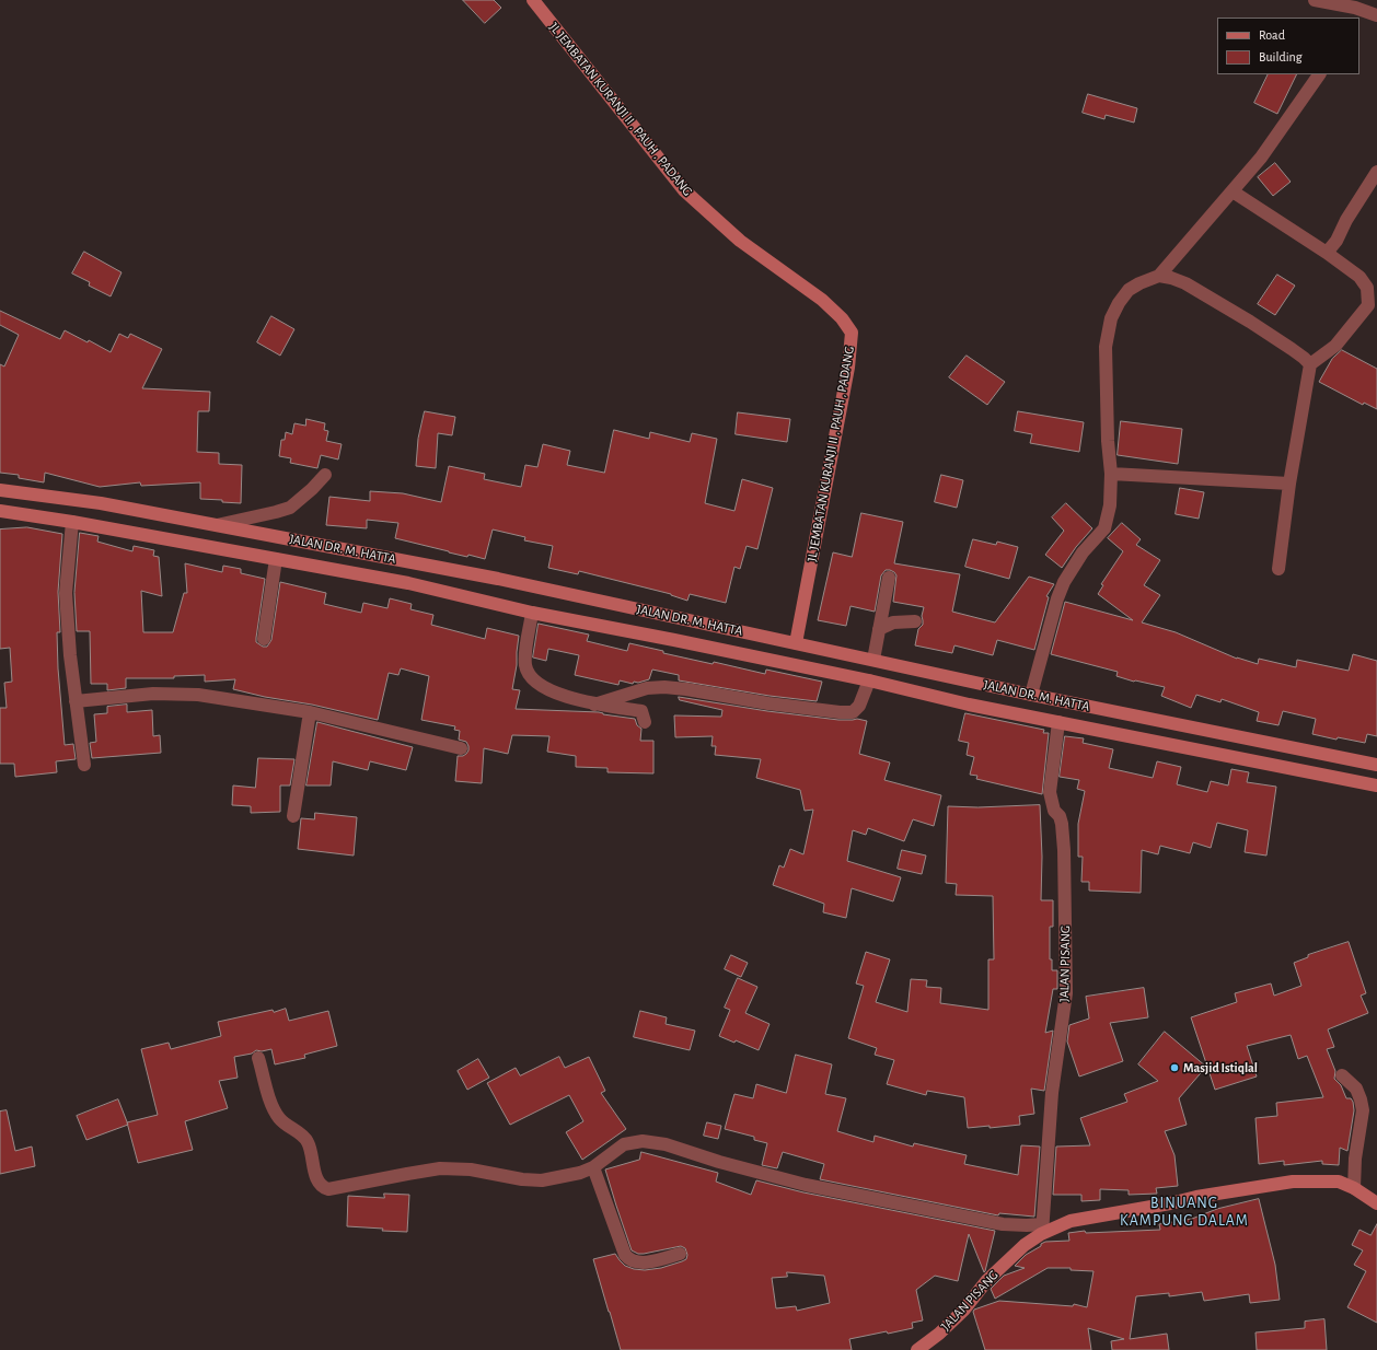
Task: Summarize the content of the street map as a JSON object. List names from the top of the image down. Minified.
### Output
{"streets":{"main road":["JL JEMBATAN KURANJI II , PAUH , PADANG","JALAN DR. M. HATTA","JALAN PISANG"]},"crossings":[["JL JEMBATAN KURANJI II , PAUH , PADANG","JALAN DR. M. HATTA"],["JALAN DR. M. HATTA","JALAN PISANG"]],"districts":["BINUANG KAMPUNG DALAM"],"places":["Masjid Istiqlal"],"legend":["Road","Building"]}
